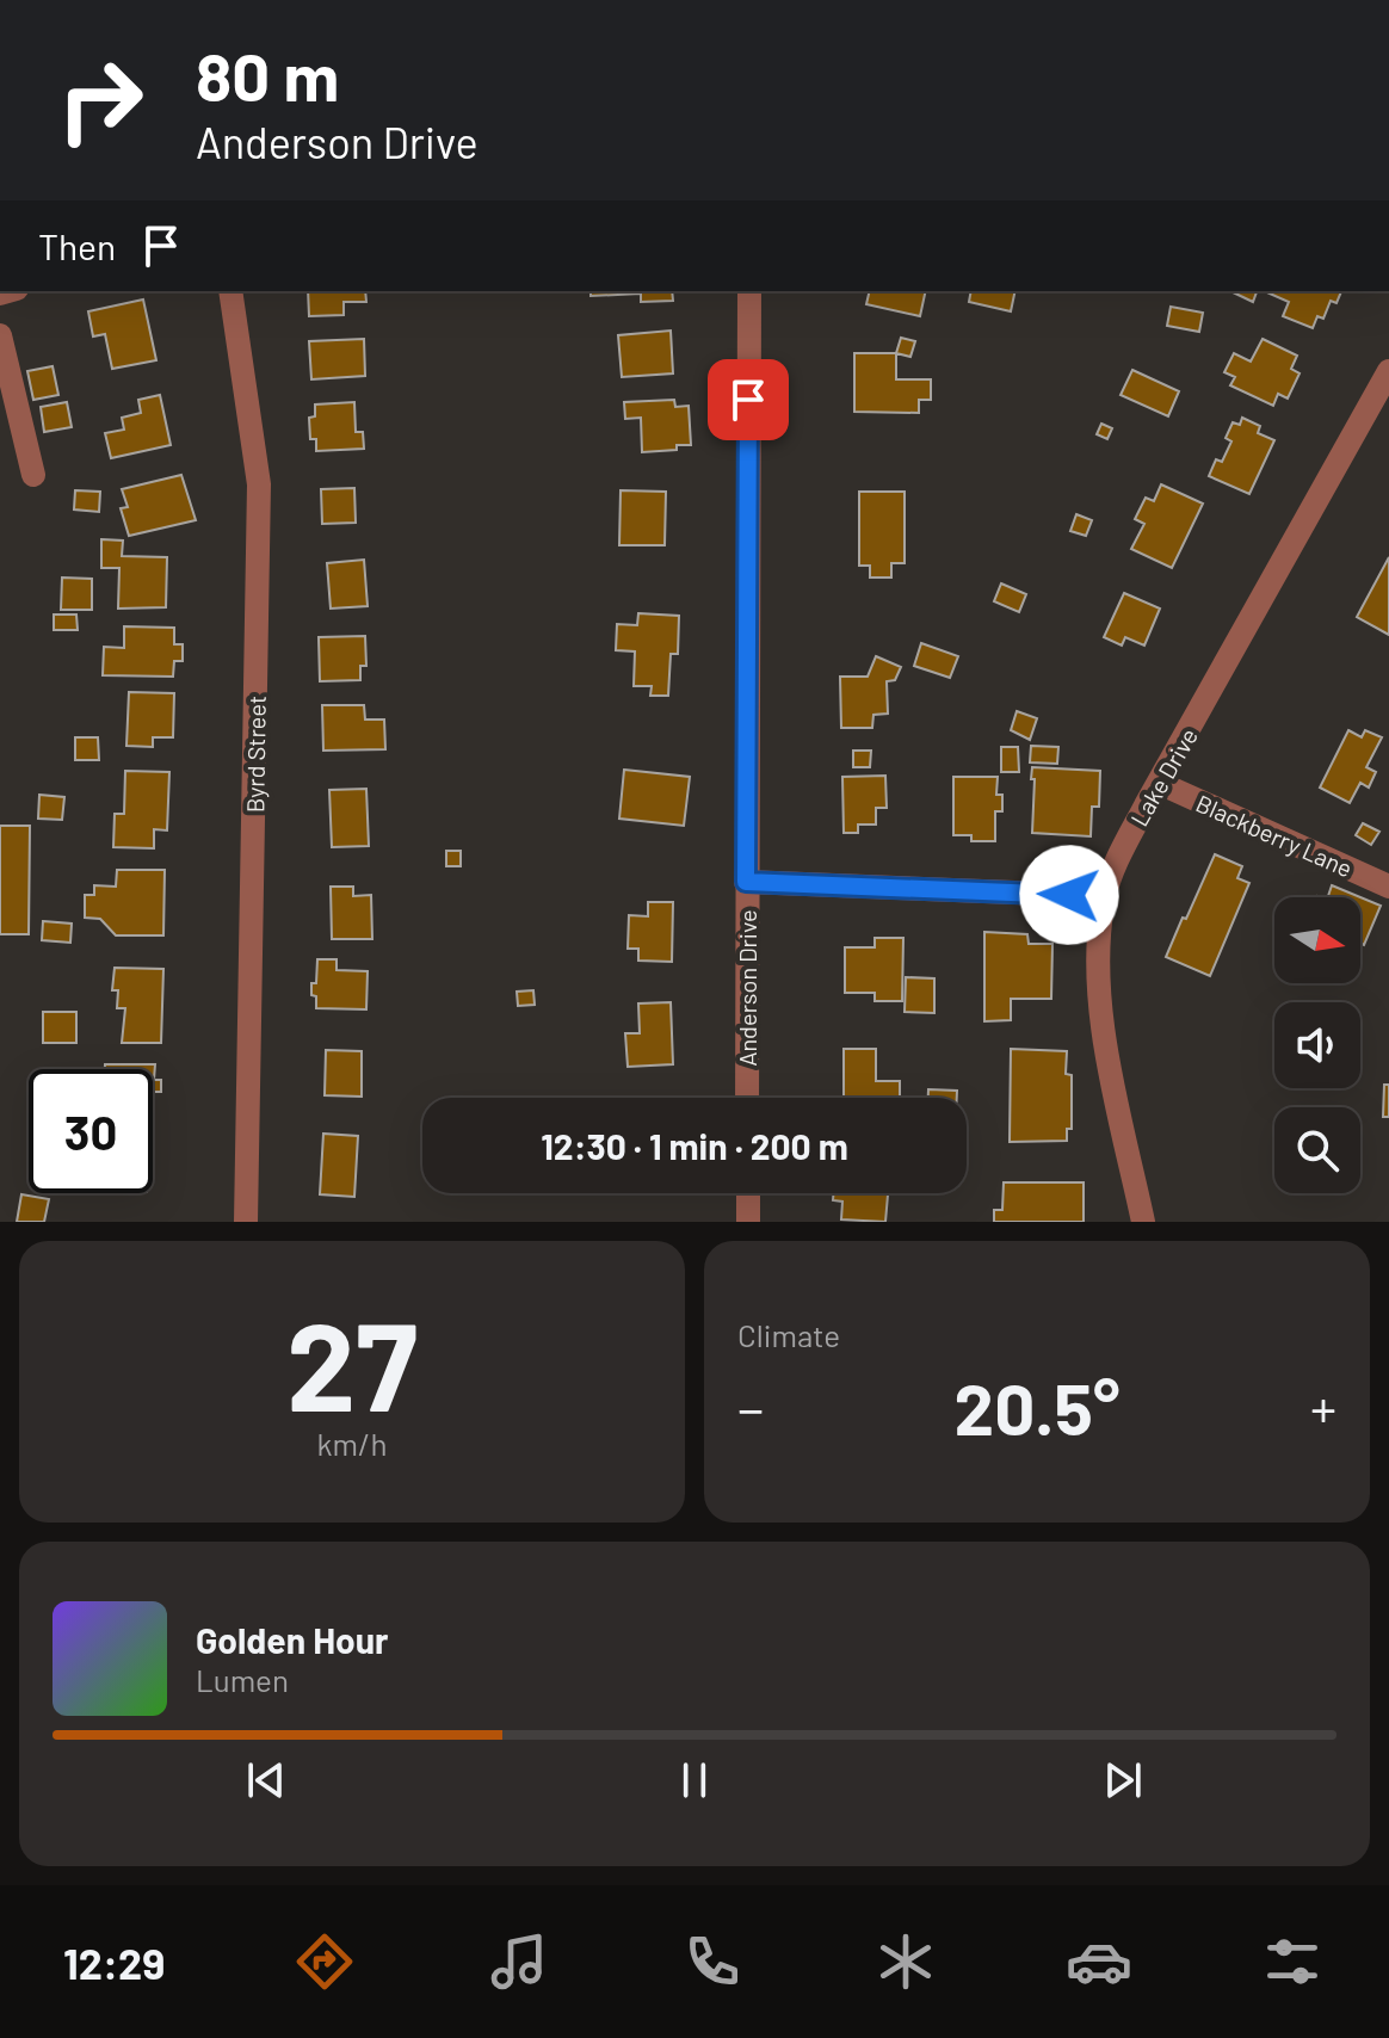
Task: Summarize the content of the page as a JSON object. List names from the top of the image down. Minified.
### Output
{"streets":{"street":["Byrd Street","Lake Drive","Blackberry Lane","Anderson Drive"]},"crossings":[["Lake Drive","Blackberry Lane"]],"north":"right","page":{"turn":["80 m","Anderson Drive"],"then":"Then","limit":"30","trip":"12:30 · 1 min · 200 m","tile":[["27","km/h"],"Climate"],"heat":["−","20.5°","+"],"song":["Golden Hour","Lumen"],"tabs":"12:29"}}
